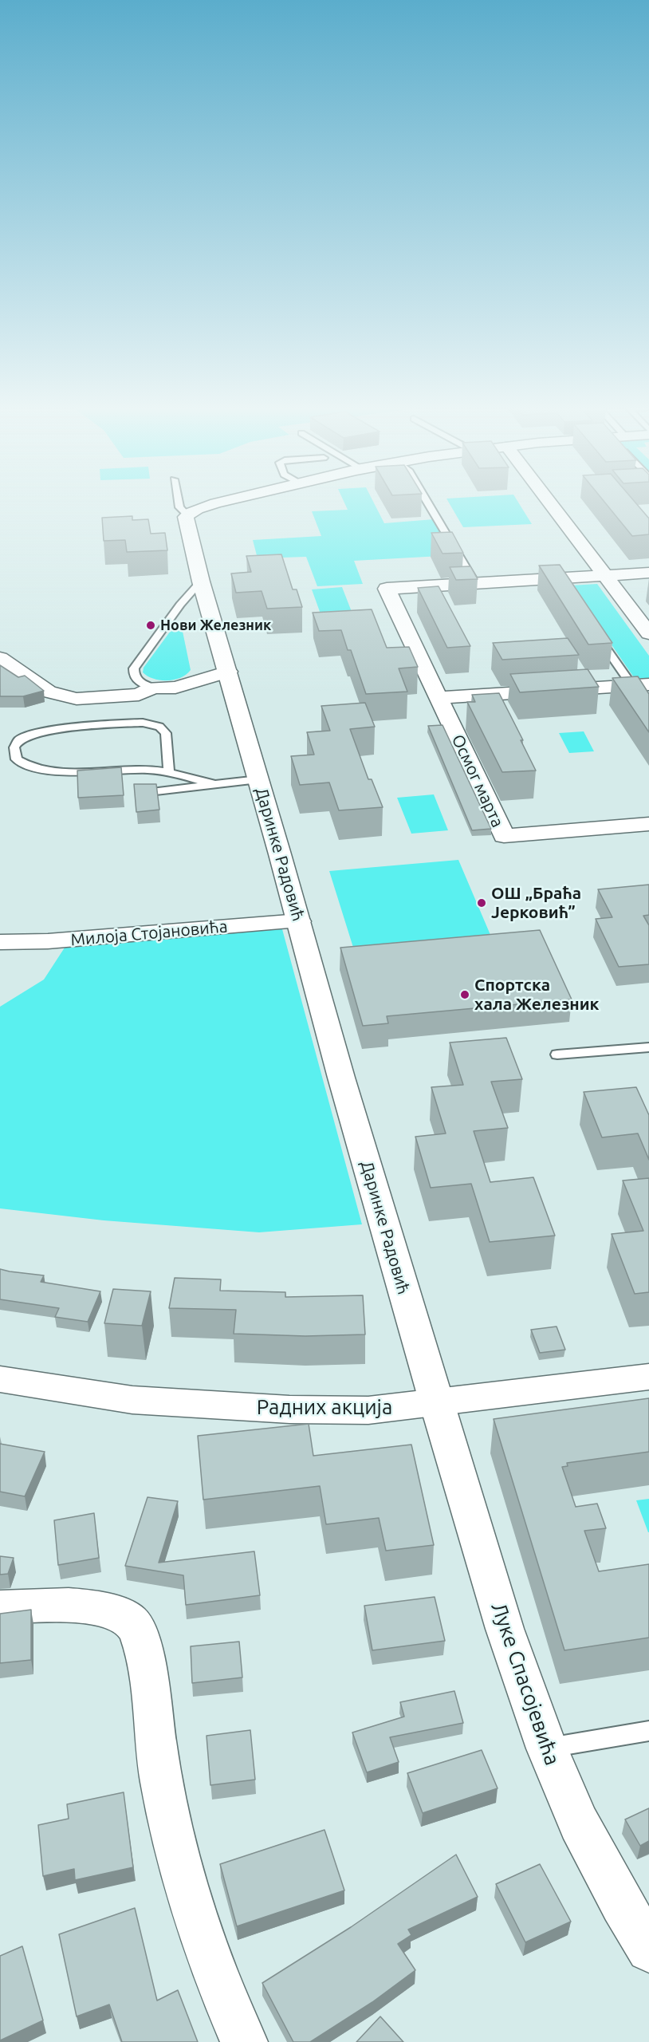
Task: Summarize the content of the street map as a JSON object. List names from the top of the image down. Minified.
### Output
{"streets":{"street":["Осмог марта","Даринке Радовић","Милоја Стојановића","Радних акција","Луке Спасојевића"]},"crossings":[["Даринке Радовић","Милоја Стојановића"],["Даринке Радовић","Радних акција"],["Даринке Радовић","Луке Спасојевића"],["Радних акција","Луке Спасојевића"]],"places":["Нови Железник","ОШ „Браћа Јерковић”","Спортска хала Железник"]}
